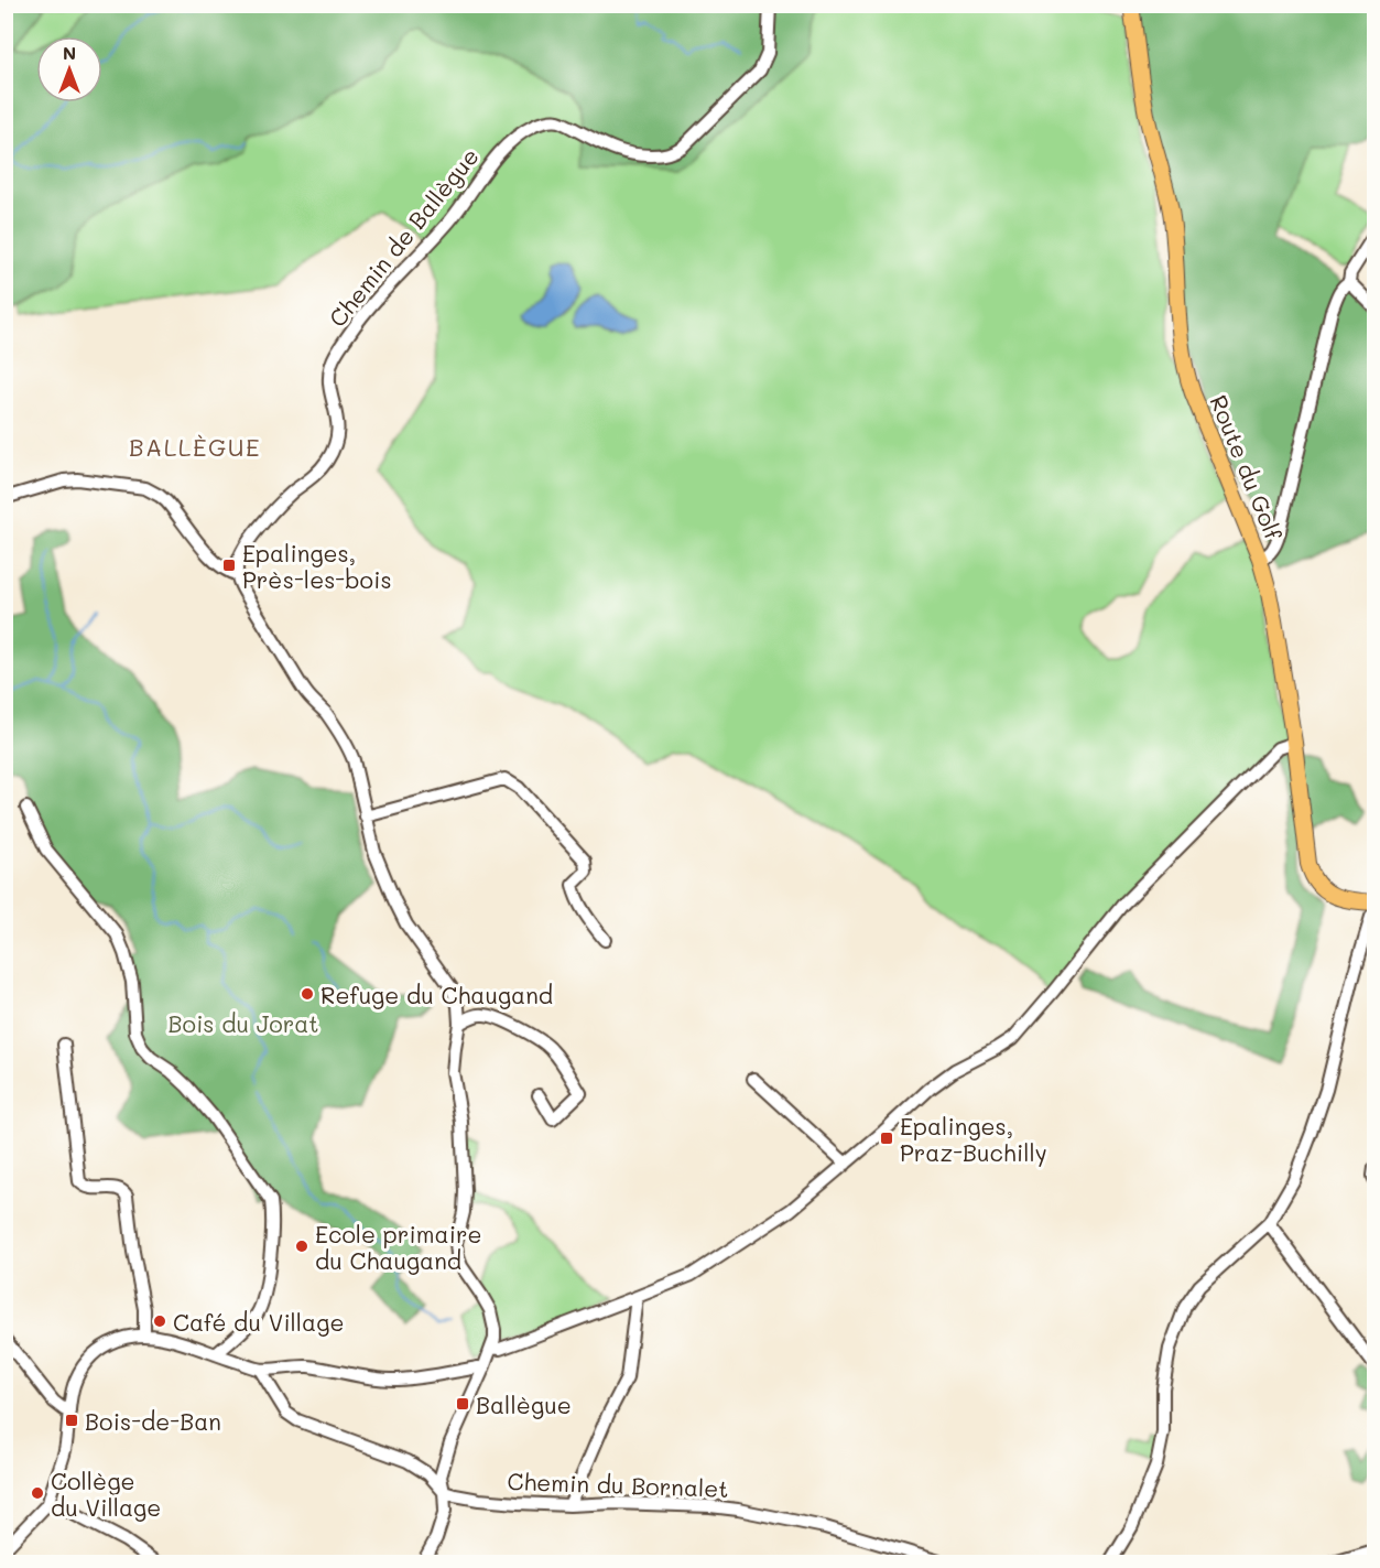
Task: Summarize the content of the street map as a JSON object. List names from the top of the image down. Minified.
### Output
{"streets":{"main road":["Route du Golf"],"street":["Chemin de Ballègue","Chemin du Bornalet"]},"districts":["BALLÈGUE"],"parks":["Bois du Jorat"],"places":{"transit":["Epalinges, Près-les-bois","Epalinges, Praz-Buchilly","Ballègue","Bois-de-Ban"],"other":["Refuge du Chaugand","Ecole primaire du Chaugand","Café du Village","Collège du Village"]},"north":"top"}
